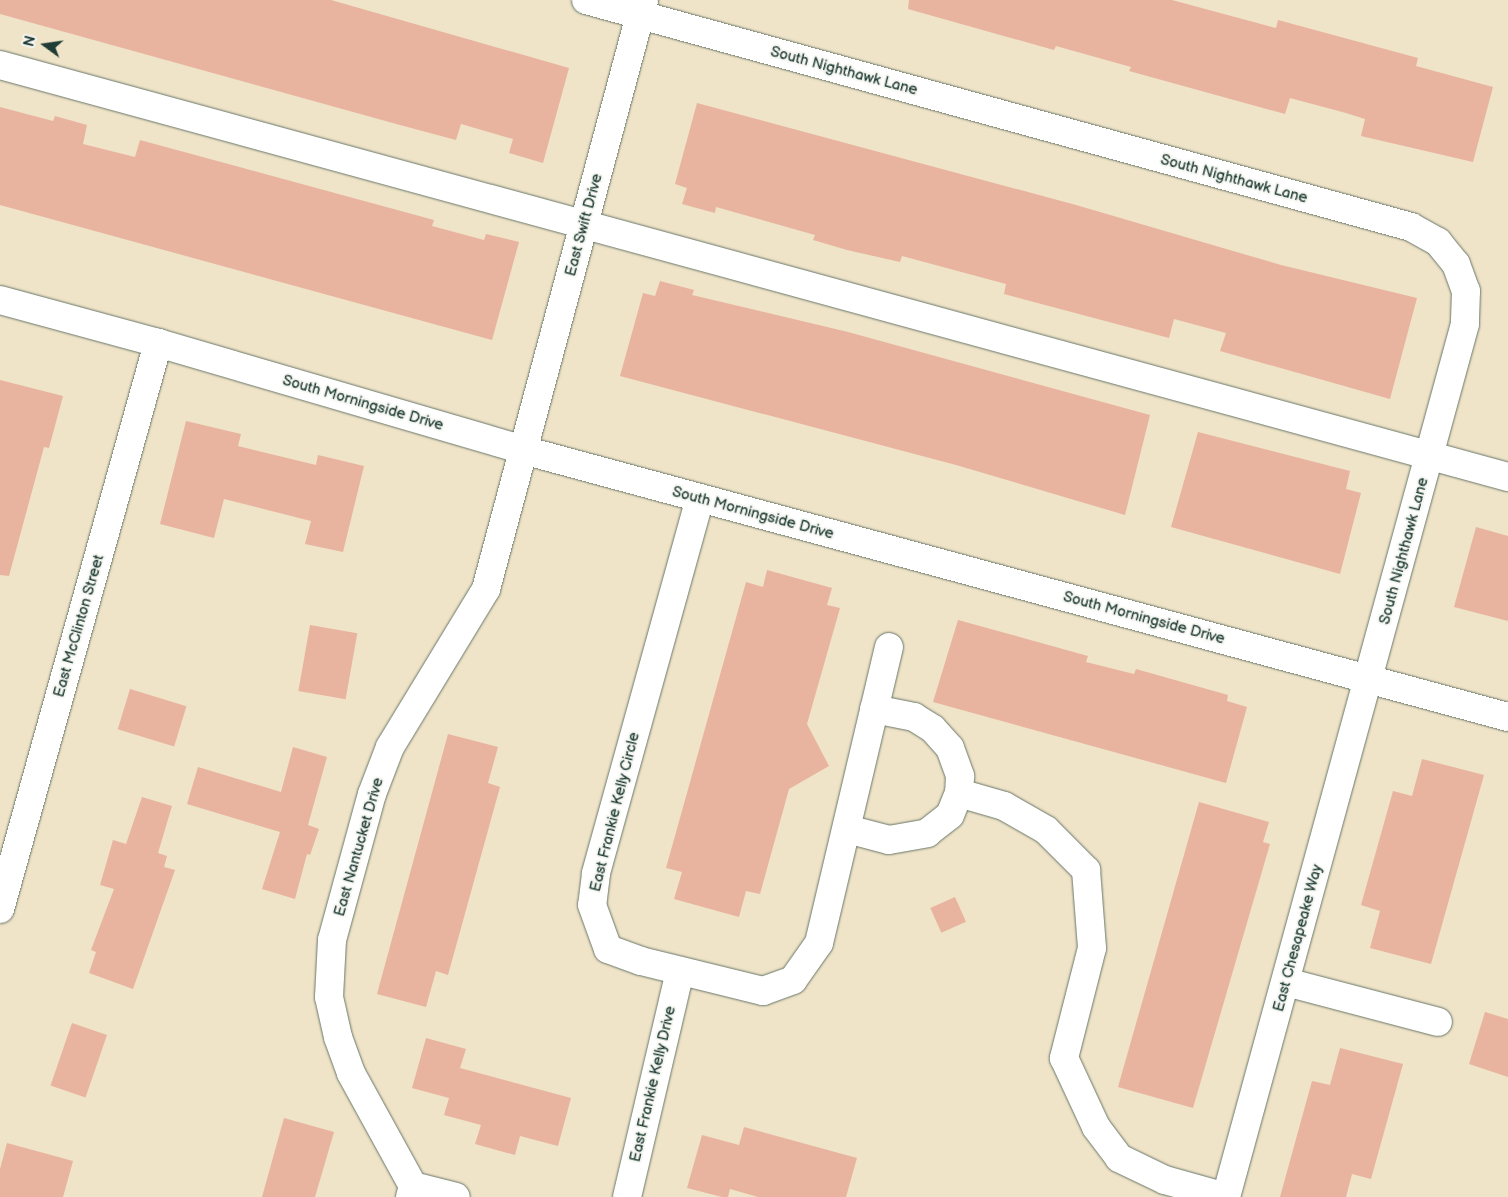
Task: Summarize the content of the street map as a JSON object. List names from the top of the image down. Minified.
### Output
{"streets":{"street":["South Nighthawk Lane","East Swift Drive","South Morningside Drive","East McClinton Street","East Frankie Kelly Circle","East Nantucket Drive","East Chesapeake Way","East Frankie Kelly Drive"]},"crossings":[["South Nighthawk Lane","East Swift Drive"],["South Nighthawk Lane","South Morningside Drive"],["South Nighthawk Lane","East Chesapeake Way"],["East Swift Drive","South Morningside Drive"],["East Swift Drive","East Nantucket Drive"],["South Morningside Drive","East McClinton Street"],["South Morningside Drive","East Frankie Kelly Circle"],["South Morningside Drive","East Nantucket Drive"],["South Morningside Drive","East Chesapeake Way"],["East Frankie Kelly Circle","East Frankie Kelly Drive"]],"north":"left"}
